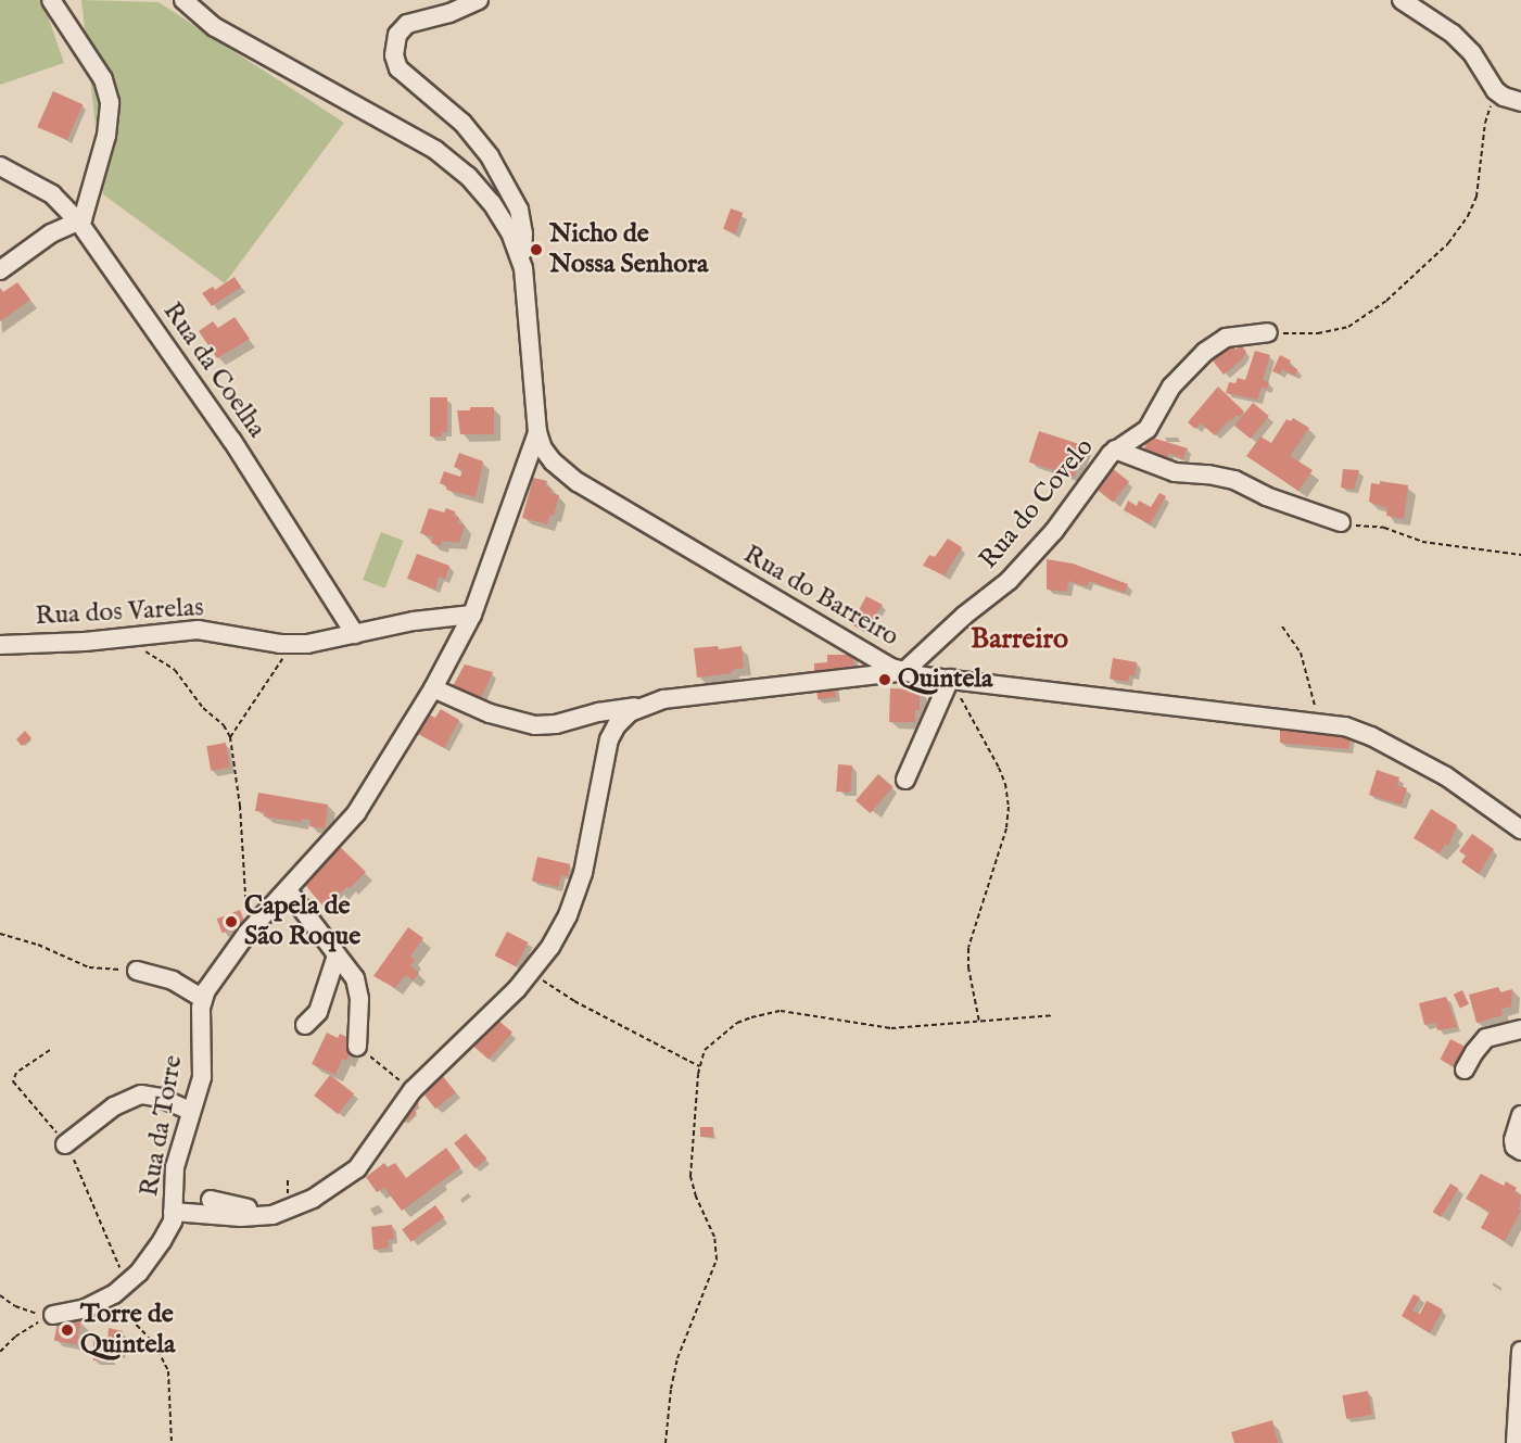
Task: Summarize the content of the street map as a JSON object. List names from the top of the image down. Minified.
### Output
{"streets":{"street":["Rua da Coelha","Rua do Covelo","Rua do Barreiro","Rua dos Varelas","Rua da Torre"]},"crossings":[["Rua da Coelha","Rua dos Varelas"],["Rua do Covelo","Rua do Barreiro"]],"districts":["Barreiro"],"places":["Nicho de Nossa Senhora","Quintela","Capela de São Roque","Torre de Quintela"]}
